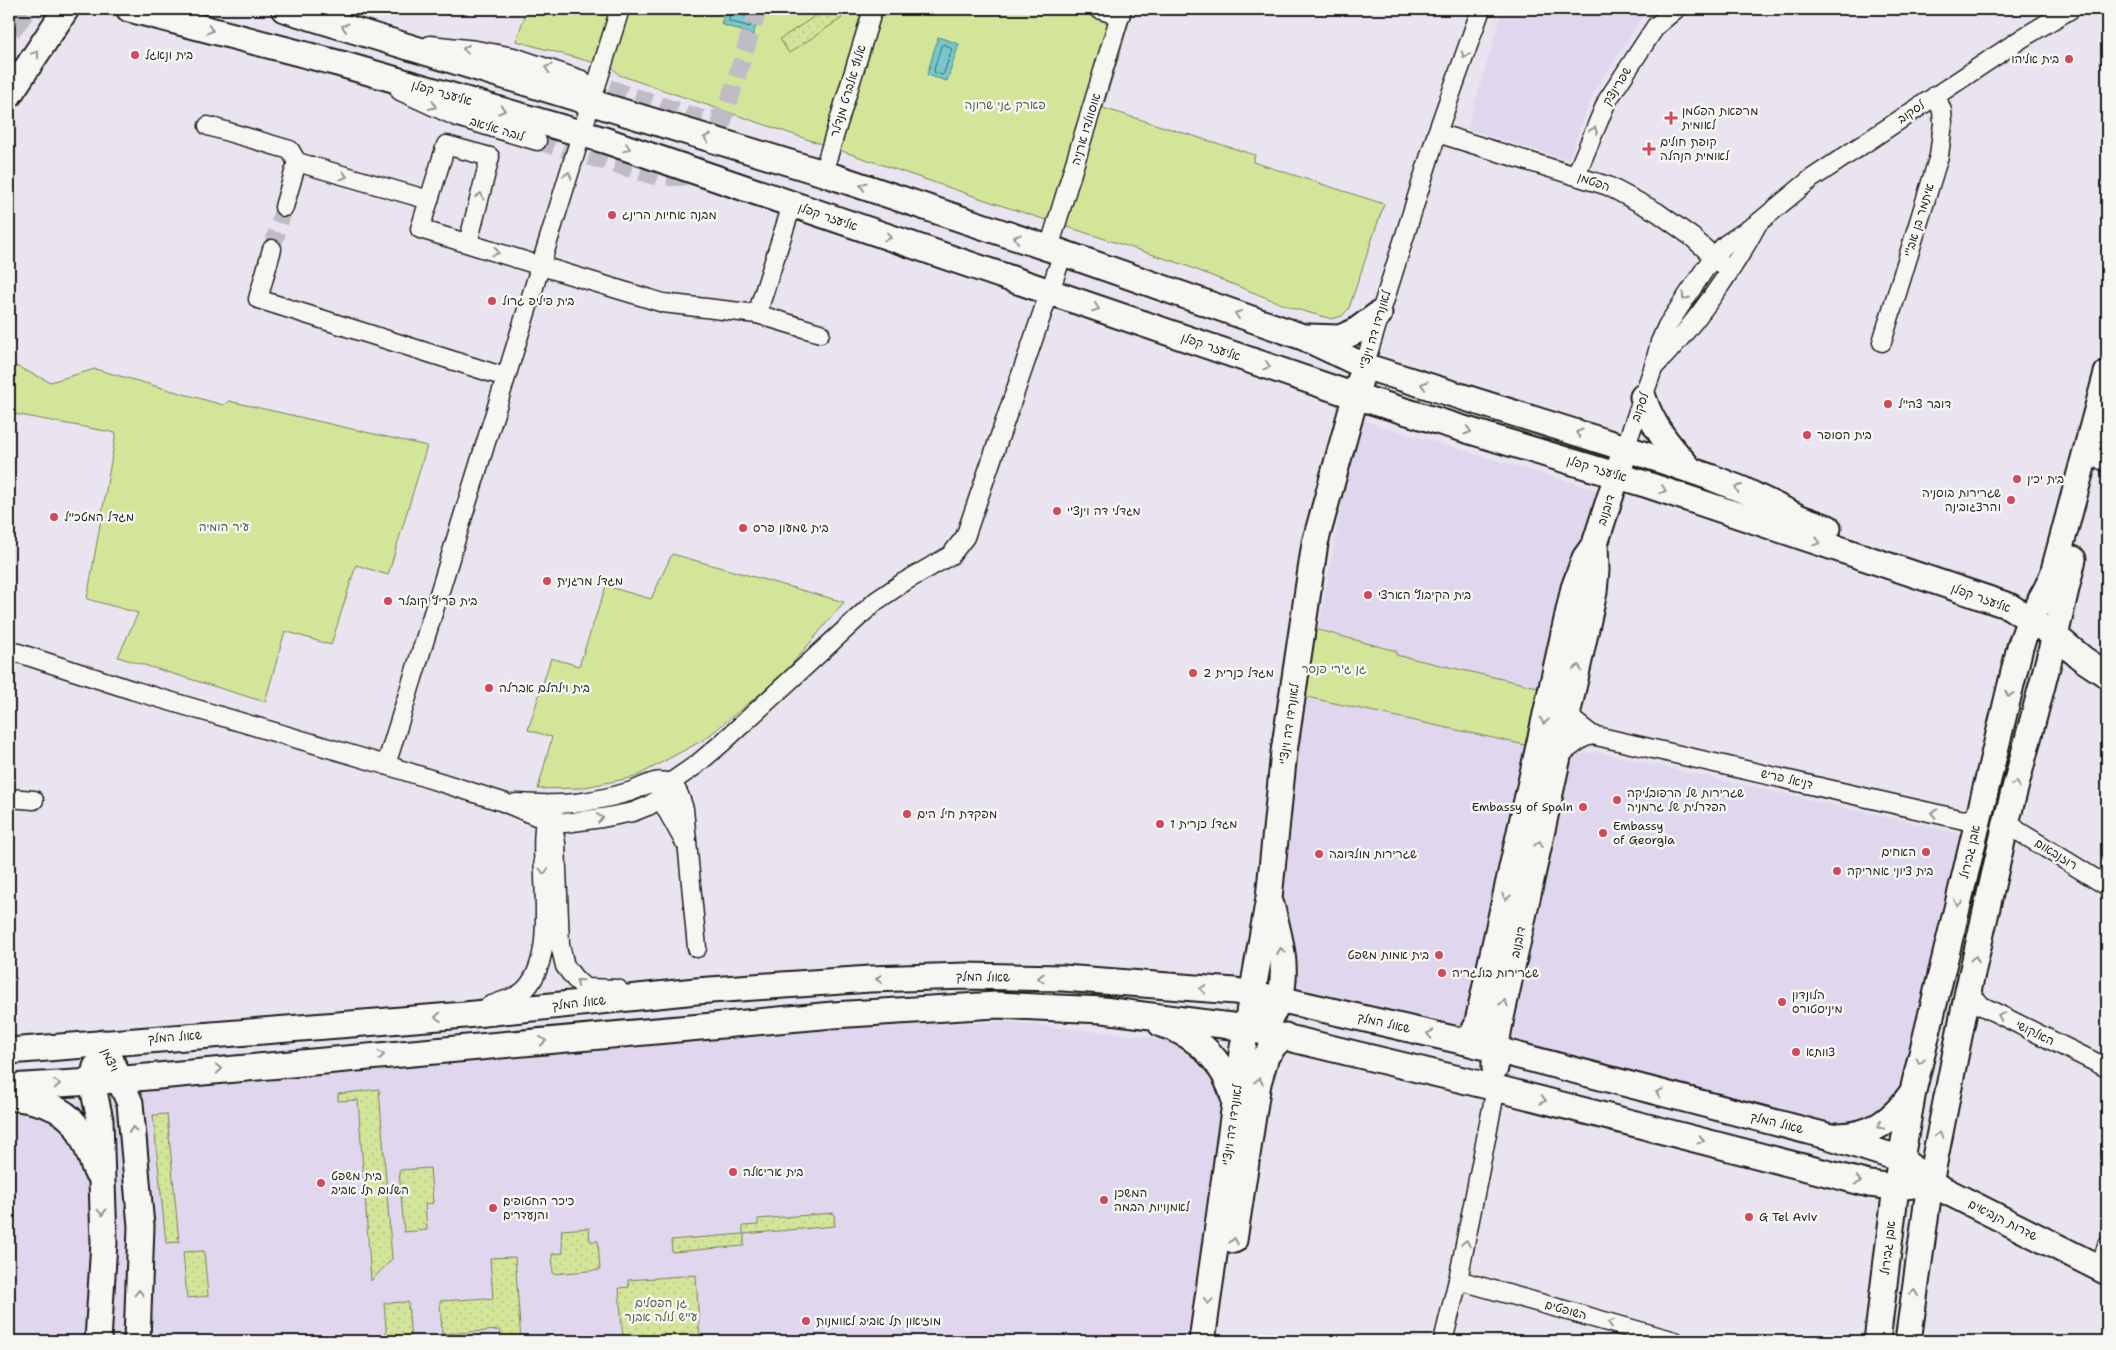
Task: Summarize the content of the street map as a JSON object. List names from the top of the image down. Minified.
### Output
{"streets":{"street":["שפרינצק","אלוף אלברט מנדלר","אליעזר קפלן","לסקוב","לובה אליאב","אוסוולדו ארניה","הפטמן","איתמר בן אב\"י","לאונרדו דה וינצ'י","דובנוב","דניאל פריש","אבן גבירול","רוזנבאום","שאול המלך","האלקושי","ויצמן","שדרות הנביאים","השופטים"]},"crossings":[["שפרינצק","הפטמן"],["אלוף אלברט מנדלר","אליעזר קפלן"],["אליעזר קפלן","לסקוב"],["אליעזר קפלן","לובה אליאב"],["אליעזר קפלן","אוסוולדו ארניה"],["אליעזר קפלן","לאונרדו דה וינצ'י"],["אליעזר קפלן","דובנוב"],["אליעזר קפלן","אבן גבירול"],["לסקוב","הפטמן"],["לסקוב","איתמר בן אב\"י"],["לסקוב","דובנוב"],["הפטמן","לאונרדו דה וינצ'י"],["לאונרדו דה וינצ'י","שאול המלך"],["דובנוב","דניאל פריש"],["דובנוב","שאול המלך"],["דובנוב","השופטים"],["דניאל פריש","אבן גבירול"],["אבן גבירול","שאול המלך"],["שאול המלך","ויצמן"],["שאול המלך","שדרות הנביאים"]],"one_way":["שפרינצק","דניאל פריש","האלקושי","השופטים"],"parks":["פארק גני שרונה","עיר הומיה","גן ג'רי פנסר","גן הפסלים ע\"ש לולה אבנר"],"places":{"other":["בית ונאגל","בית אליהו","מבנה אחיות הרינג","בית פיליפ גרול","דובר צה\"ל","בית הסופר","בית יכין","שגרירות בוסניה והרצגובינה","מגדלי דה וינצ'י","מגדל המטכ\"ל","בית שמעון פרס","מגדל מרגנית","בית הקיבוץ הארצי","בית פריץ קובלר","מגדל כנרית 2","בית וילהלם אברלה","שגרירות של הרפובליקה הפדרלית של גרמניה","Embassy of Spain","מפקדת חיל הים","מגדל כנרית 1","Embassy of Georgia","האחים","שגרירות מולדובה","בית ציוני אמריקה","בית אמות משפט","שגרירות בולגריה","הלונדון מיניסטורס","צוותא","בית אריאלה","בית משפט השלום תל אביב","המשכן לאמנויות הבמה","כיכר החטופים והנעדרים","G Tel Aviv","מוזיאון תל אביב לאומנות"],"health":["מרפאת הפטמן לאומית","קופת חולים לאומית הנהלה"]}}
